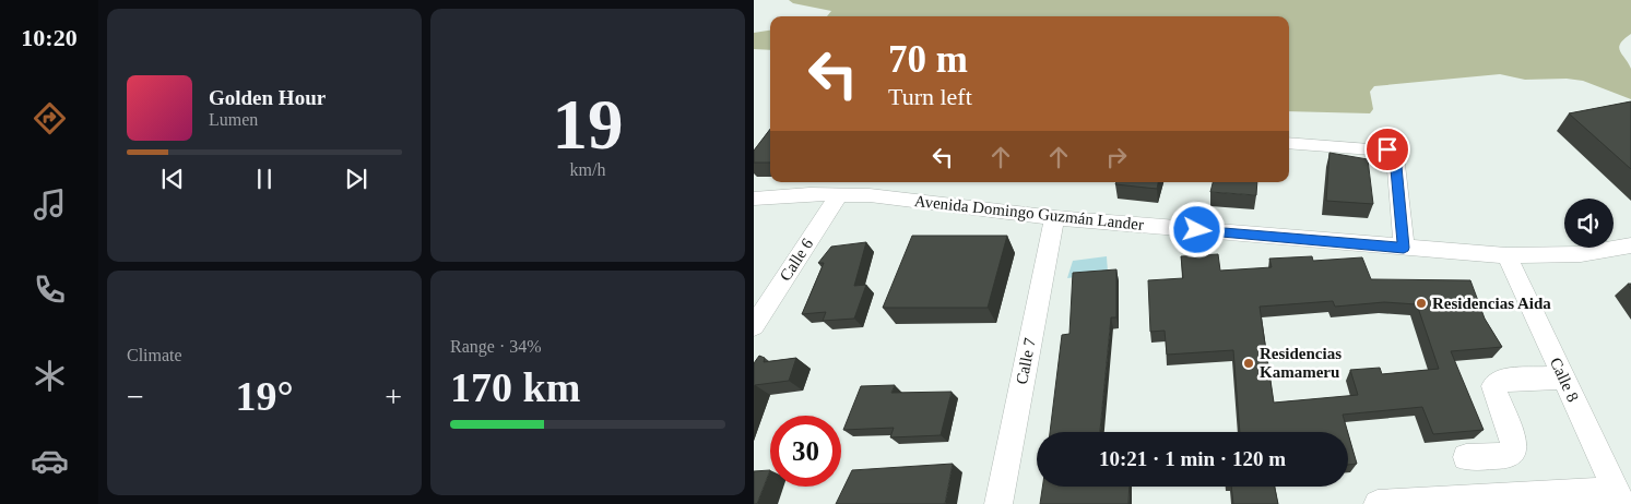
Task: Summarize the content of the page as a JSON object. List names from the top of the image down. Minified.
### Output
{"streets":{"street":["Avenida Domingo Guzmán Lander","Calle 6","Calle 7","Calle 8"]},"crossings":[["Avenida Domingo Guzmán Lander","Calle 6"],["Avenida Domingo Guzmán Lander","Calle 7"],["Avenida Domingo Guzmán Lander","Calle 8"]],"places":["Residencias Aida","Residencias Kamameru"],"page":{"tabs":"10:20","tile":[["19","km/h"],"Climate",["Range · 34%","170 km"]],"turn":["70 m","Turn left"],"song":["Golden Hour","Lumen"],"heat":["−","19°","+"],"limit":"30","trip":"10:21 · 1 min · 120 m"}}
